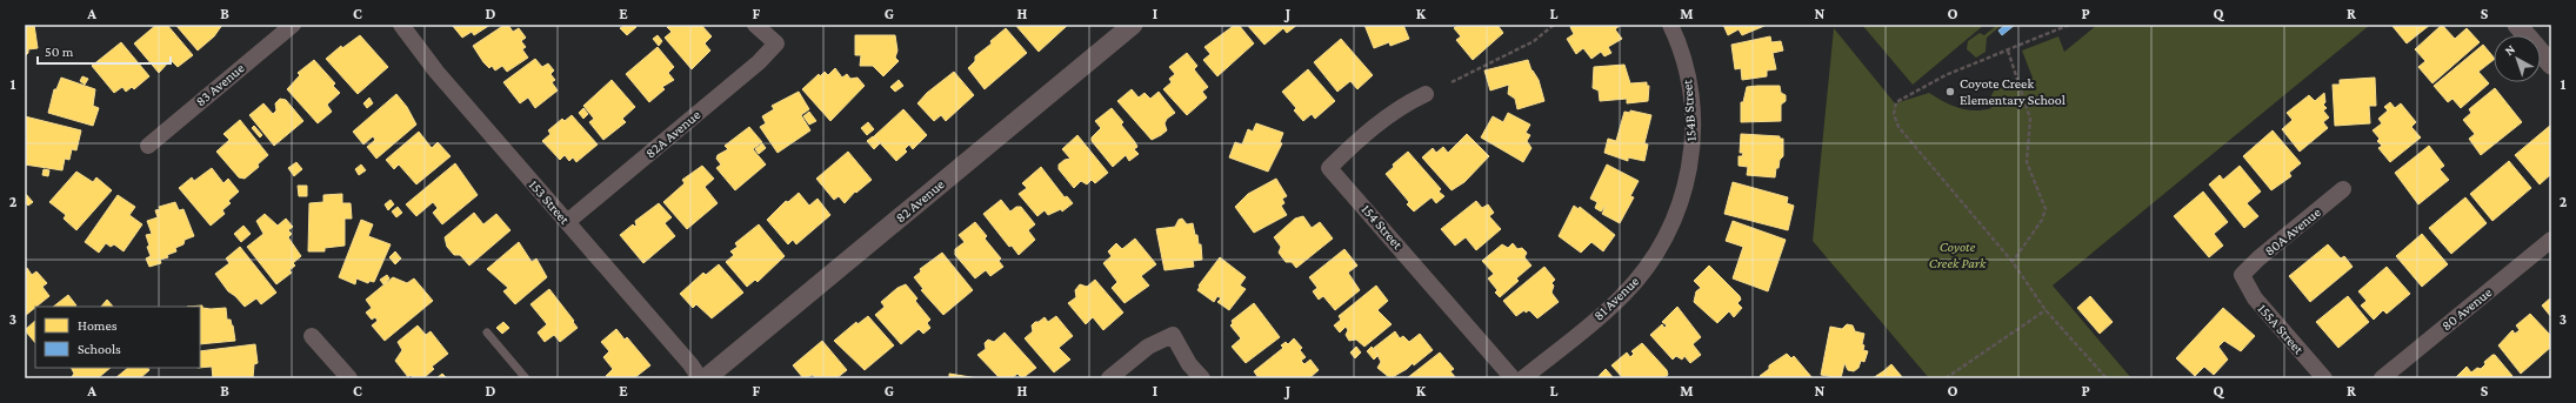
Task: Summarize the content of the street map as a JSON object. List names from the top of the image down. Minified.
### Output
{"streets":{"street":["83 Avenue","154B Street","82A Avenue","82 Avenue","153 Street","154 Street","80A Avenue","81 Avenue","80 Avenue","155A Street"]},"crossings":[["154B Street","81 Avenue"],["82A Avenue","153 Street"],["80A Avenue","155A Street"]],"parks":["Coyote Creek Park"],"places":["Coyote Creek Elementary School"],"legend":["Homes","Schools"],"scale_bar":"50 m","north":"top left","grid":{"columns":["A","B","C","D","E","F","G","H","I","J","K","L","M","N","O","P","Q","R","S"],"rows":["1","2","3"]}}
